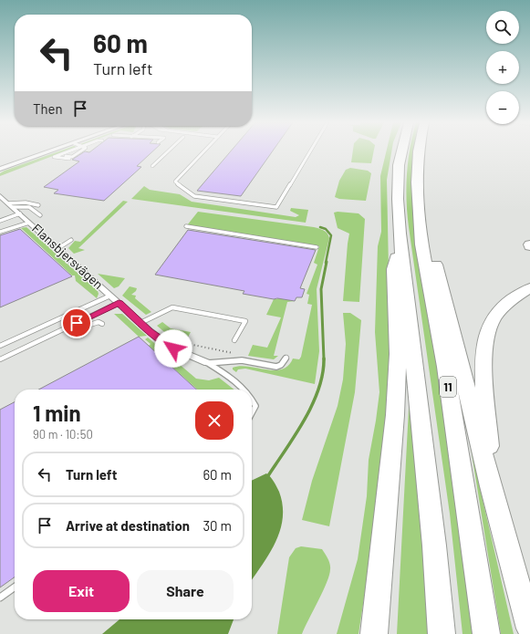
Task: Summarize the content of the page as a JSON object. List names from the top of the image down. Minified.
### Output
{"streets":{"highway":["11"],"street":["Flansbjersvägen"]},"page":{"map_buttons":["+","−"],"turn":["60 m","Turn left"],"then":"Then","heading":["1 min","90 m · 10:50"],"list":[{"name":"Turn left","value":"60 m"},{"name":"Arrive at destination","value":"30 m"}],"buttons":["Exit","Share"]}}
